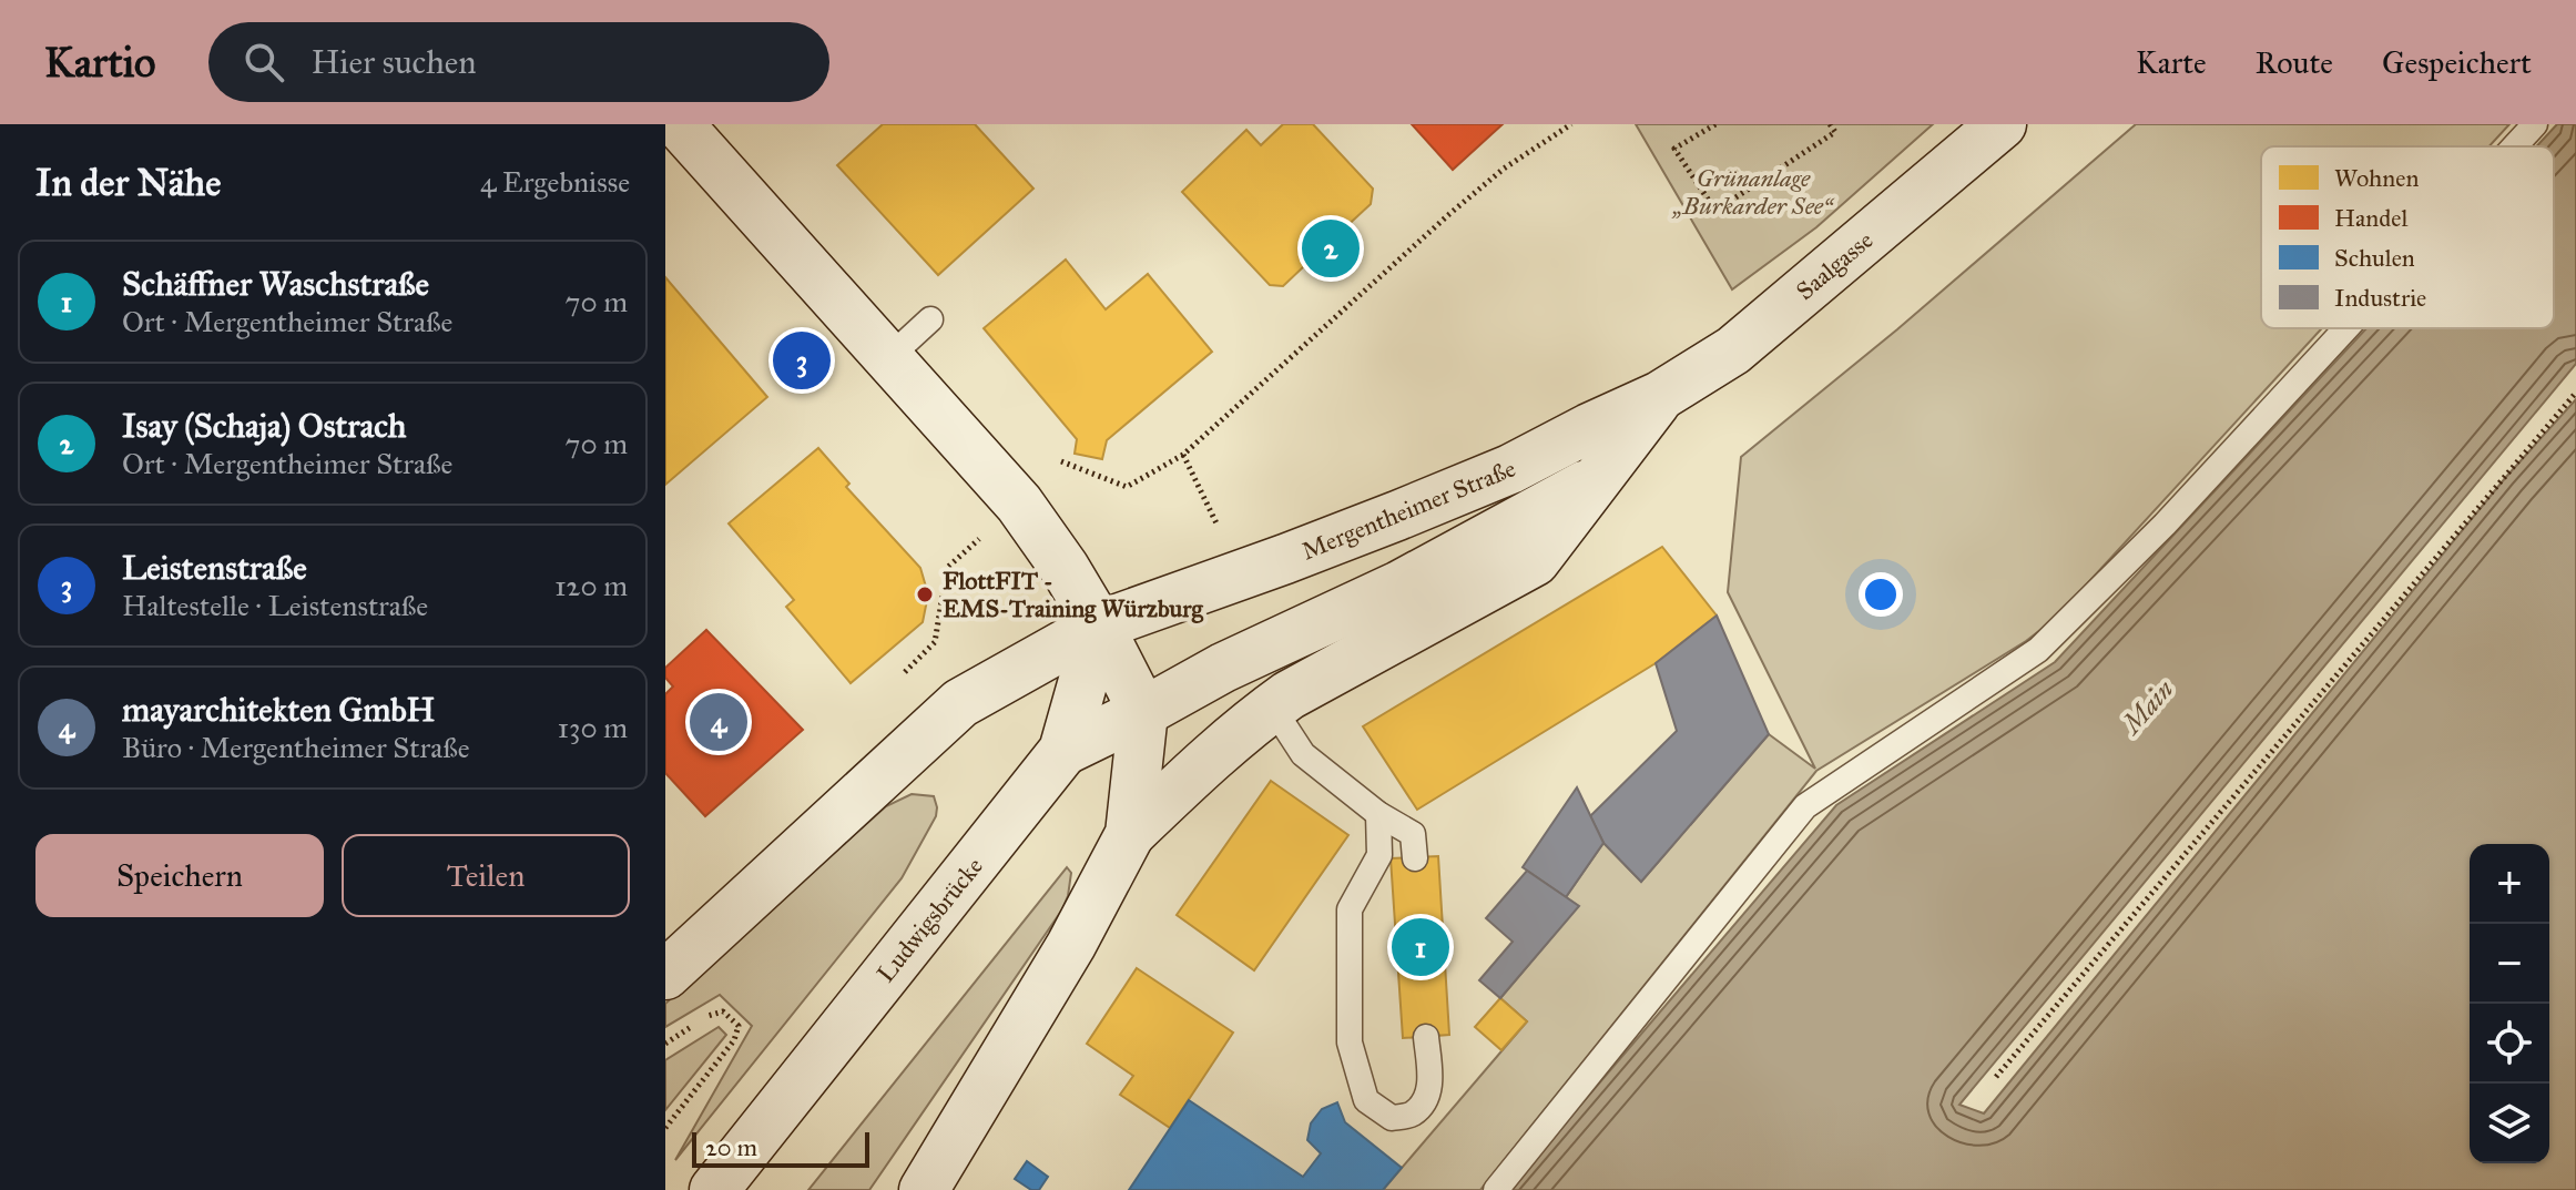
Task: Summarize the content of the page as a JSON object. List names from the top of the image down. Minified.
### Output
{"streets":{"main road":["Saalgasse","Mergentheimer Straße","Ludwigsbrücke"]},"crossings":[["Saalgasse","Mergentheimer Straße"],["Mergentheimer Straße","Ludwigsbrücke"]],"water":["Main"],"parks":["Grünanlage „Burkarder See“"],"places":["FlottFIT - EMS-Training Würzburg"],"legend":["Wohnen","Handel","Schulen","Industrie"],"scale_bar":"20 m","page":{"header":"Kartio","search":"Hier suchen","nav":["Karte","Route","Gespeichert"],"heading":["In der Nähe","4 Ergebnisse"],"pins":["2","3","4","1"],"list":[{"mark":"1","name":"Schäffner Waschstraße","note":"Ort · Mergentheimer Straße","value":"70 m"},{"mark":"2","name":"Isay (Schaja) Ostrach","note":"Ort · Mergentheimer Straße","value":"70 m"},{"mark":"3","name":"Leistenstraße","note":"Haltestelle · Leistenstraße","value":"120 m"},{"mark":"4","name":"mayarchitekten GmbH","note":"Büro · Mergentheimer Straße","value":"130 m"}],"buttons":["Speichern","Teilen"],"map_buttons":["+","−"],"scale":"20 m"}}
